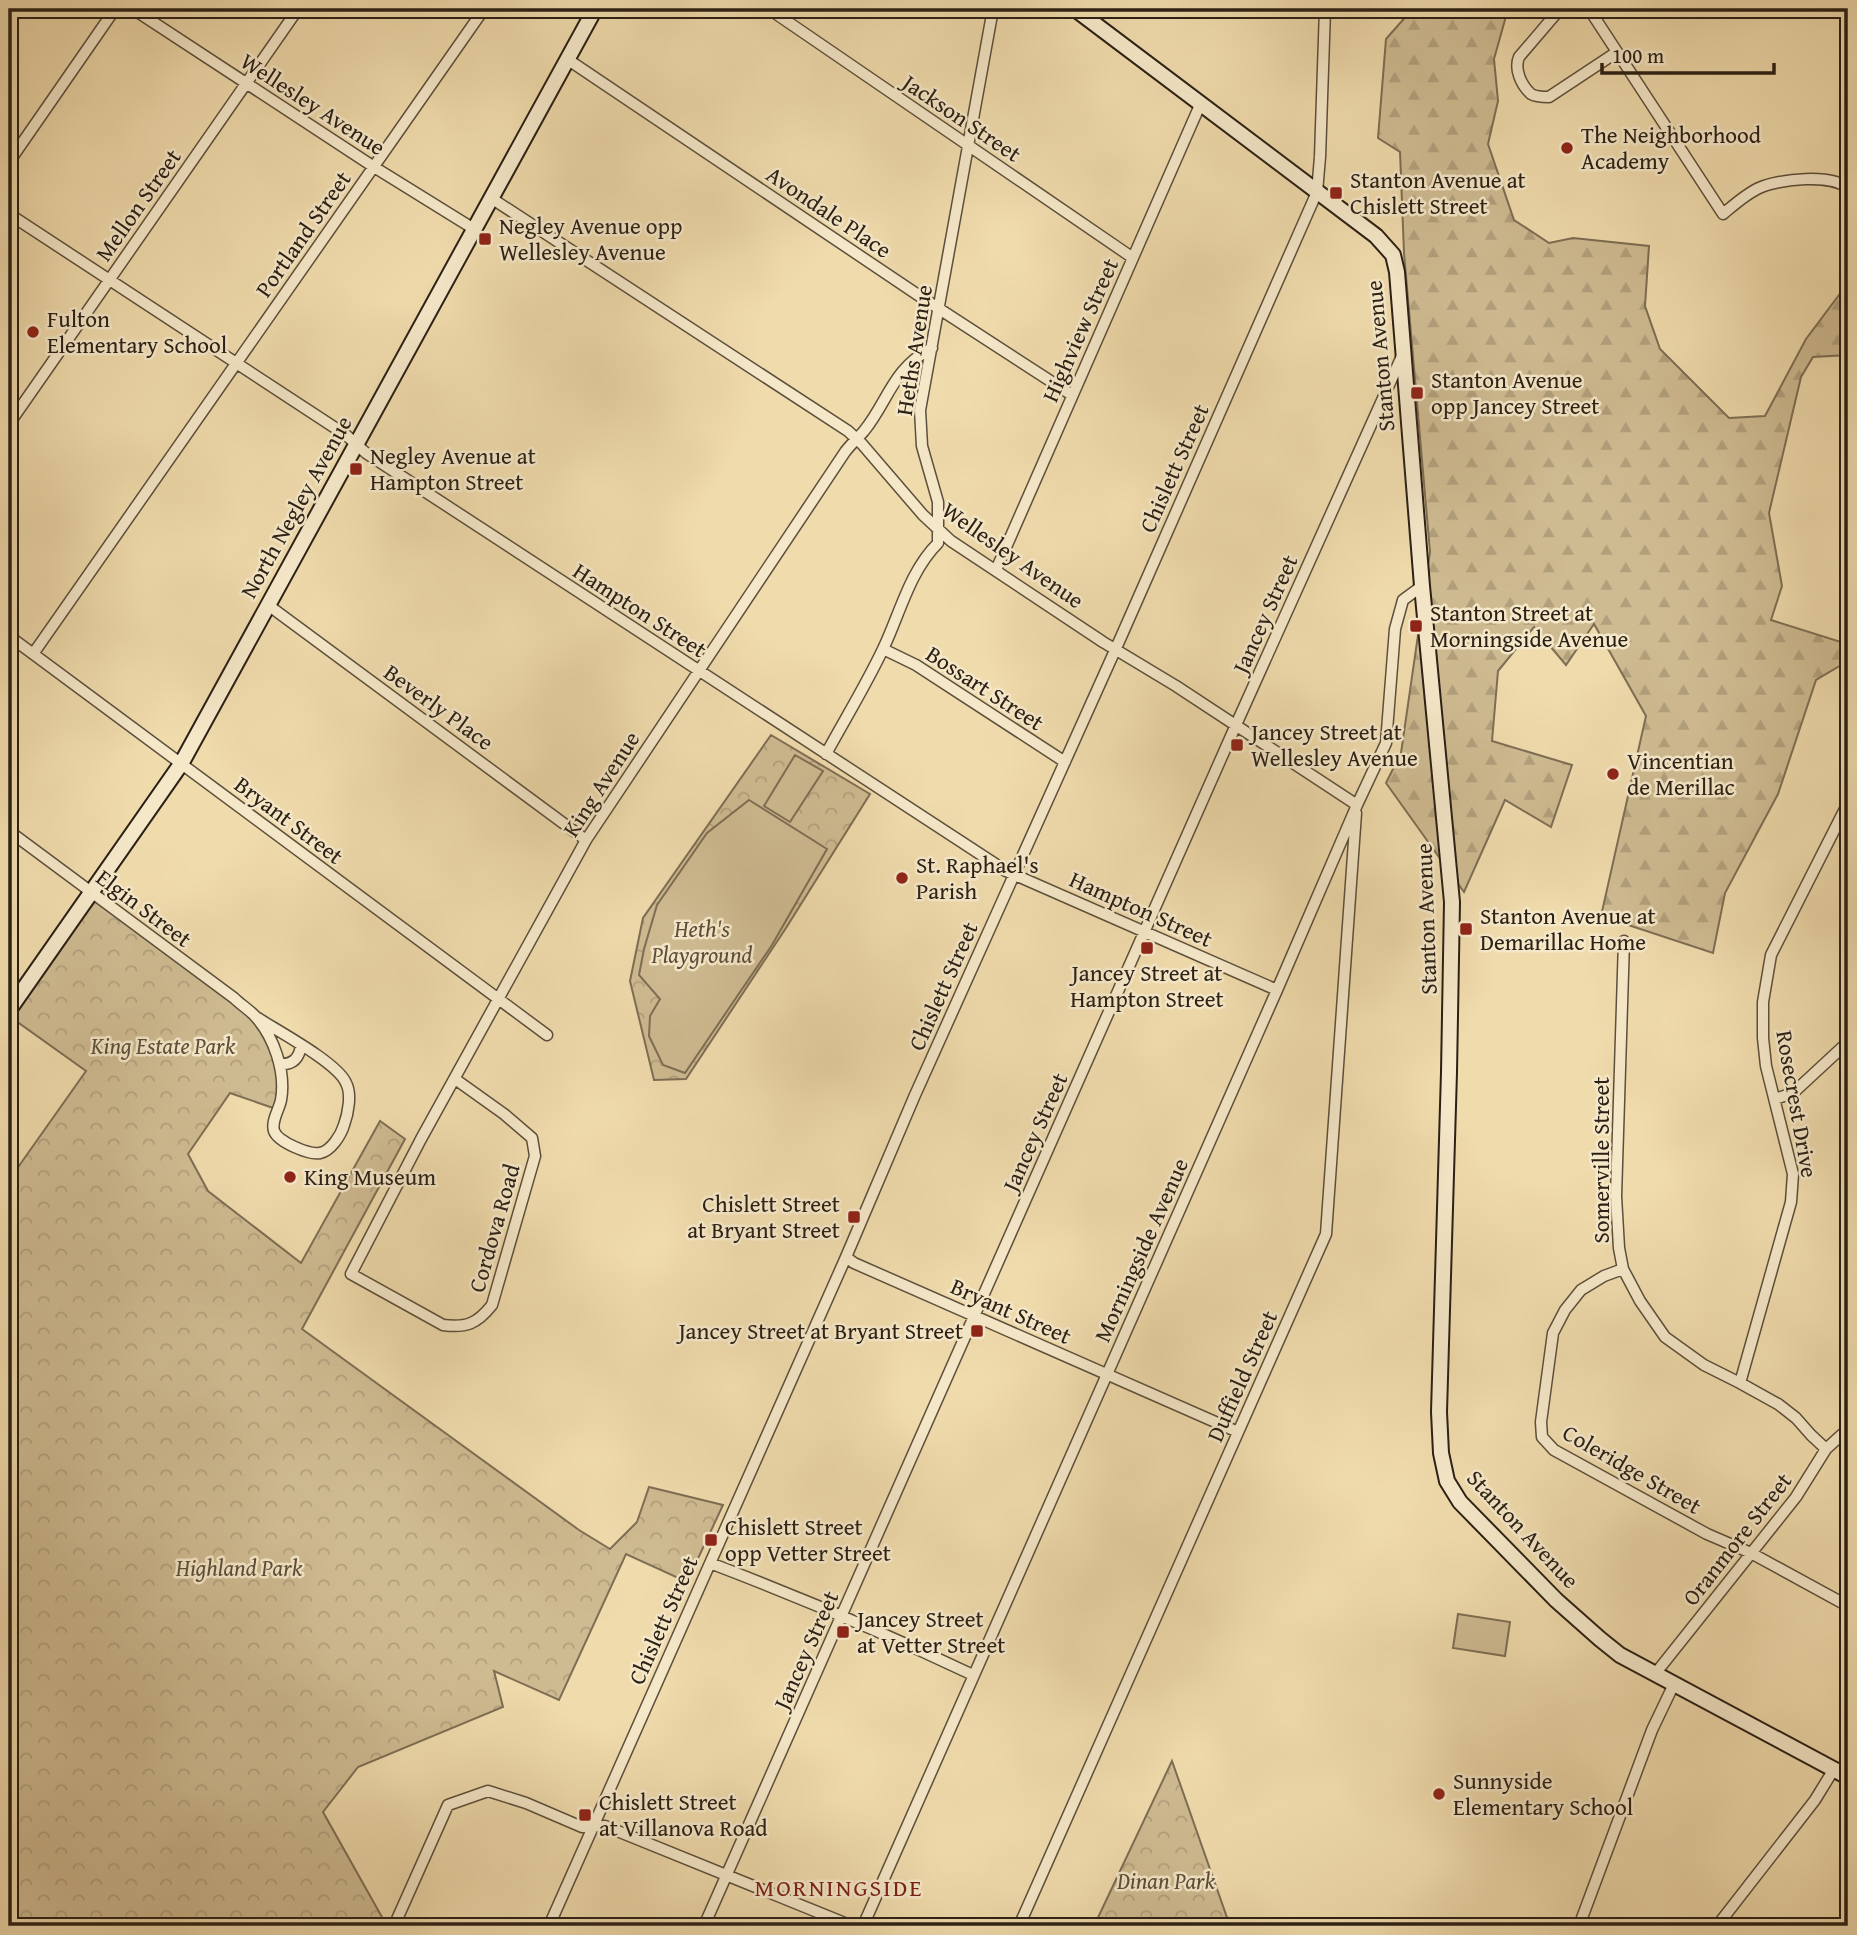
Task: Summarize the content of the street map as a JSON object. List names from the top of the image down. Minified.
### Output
{"streets":{"street":["Wellesley Avenue","Jackson Street","Mellon Street","Avondale Place","Portland Street","Highview Street","Heths Avenue","Stanton Avenue","Chislett Street","North Negley Avenue","Hampton Street","Jancey Street","Bossart Street","Beverly Place","King Avenue","Bryant Street","Elgin Street","Rosecrest Drive","Somerville Street","Cordova Road","Morningside Avenue","Duffield Street","Coleridge Street","Oranmore Street"]},"crossings":[["Wellesley Avenue","Mellon Street"],["Wellesley Avenue","Portland Street"],["Wellesley Avenue","Highview Street"],["Wellesley Avenue","Heths Avenue"],["Wellesley Avenue","Chislett Street"],["Wellesley Avenue","North Negley Avenue"],["Wellesley Avenue","Jancey Street"],["Wellesley Avenue","King Avenue"],["Wellesley Avenue","Morningside Avenue"],["Wellesley Avenue","Duffield Street"],["Jackson Street","Highview Street"],["Jackson Street","Heths Avenue"],["Mellon Street","Hampton Street"],["Avondale Place","Highview Street"],["Avondale Place","Heths Avenue"],["Avondale Place","North Negley Avenue"],["Portland Street","Hampton Street"],["Portland Street","Bryant Street"],["Highview Street","Stanton Avenue"],["Heths Avenue","Hampton Street"],["Heths Avenue","Bossart Street"],["Heths Avenue","King Avenue"],["Stanton Avenue","Chislett Street"],["Stanton Avenue","Jancey Street"],["Stanton Avenue","Morningside Avenue"],["Stanton Avenue","Oranmore Street"],["Chislett Street","Hampton Street"],["Chislett Street","Bossart Street"],["Chislett Street","Bryant Street"],["North Negley Avenue","Hampton Street"],["North Negley Avenue","Beverly Place"],["North Negley Avenue","Bryant Street"],["North Negley Avenue","Elgin Street"],["Hampton Street","Jancey Street"],["Hampton Street","King Avenue"],["Hampton Street","Morningside Avenue"],["Jancey Street","Bryant Street"],["Beverly Place","King Avenue"],["King Avenue","Bryant Street"],["King Avenue","Cordova Road"],["Bryant Street","Morningside Avenue"],["Bryant Street","Duffield Street"],["Rosecrest Drive","Somerville Street"],["Somerville Street","Coleridge Street"],["Somerville Street","Oranmore Street"],["Morningside Avenue","Duffield Street"],["Coleridge Street","Oranmore Street"]],"districts":["MORNINGSIDE"],"parks":["Heth's Playground","King Estate Park","Highland Park","Dinan Park"],"places":{"other":["The Neighborhood Academy","Fulton Elementary School","Vincentian de Merillac","St. Raphael's Parish","King Museum","Sunnyside Elementary School"],"transit":["Stanton Avenue at Chislett Street","Negley Avenue opp Wellesley Avenue","Stanton Avenue opp Jancey Street","Negley Avenue at Hampton Street","Stanton Street at Morningside Avenue","Jancey Street at Wellesley Avenue","Stanton Avenue at Demarillac Home","Jancey Street at Hampton Street","Chislett Street at Bryant Street","Jancey Street at Bryant Street","Chislett Street opp Vetter Street","Jancey Street at Vetter Street","Chislett Street at Villanova Road"]},"scale_bar":"100 m"}
